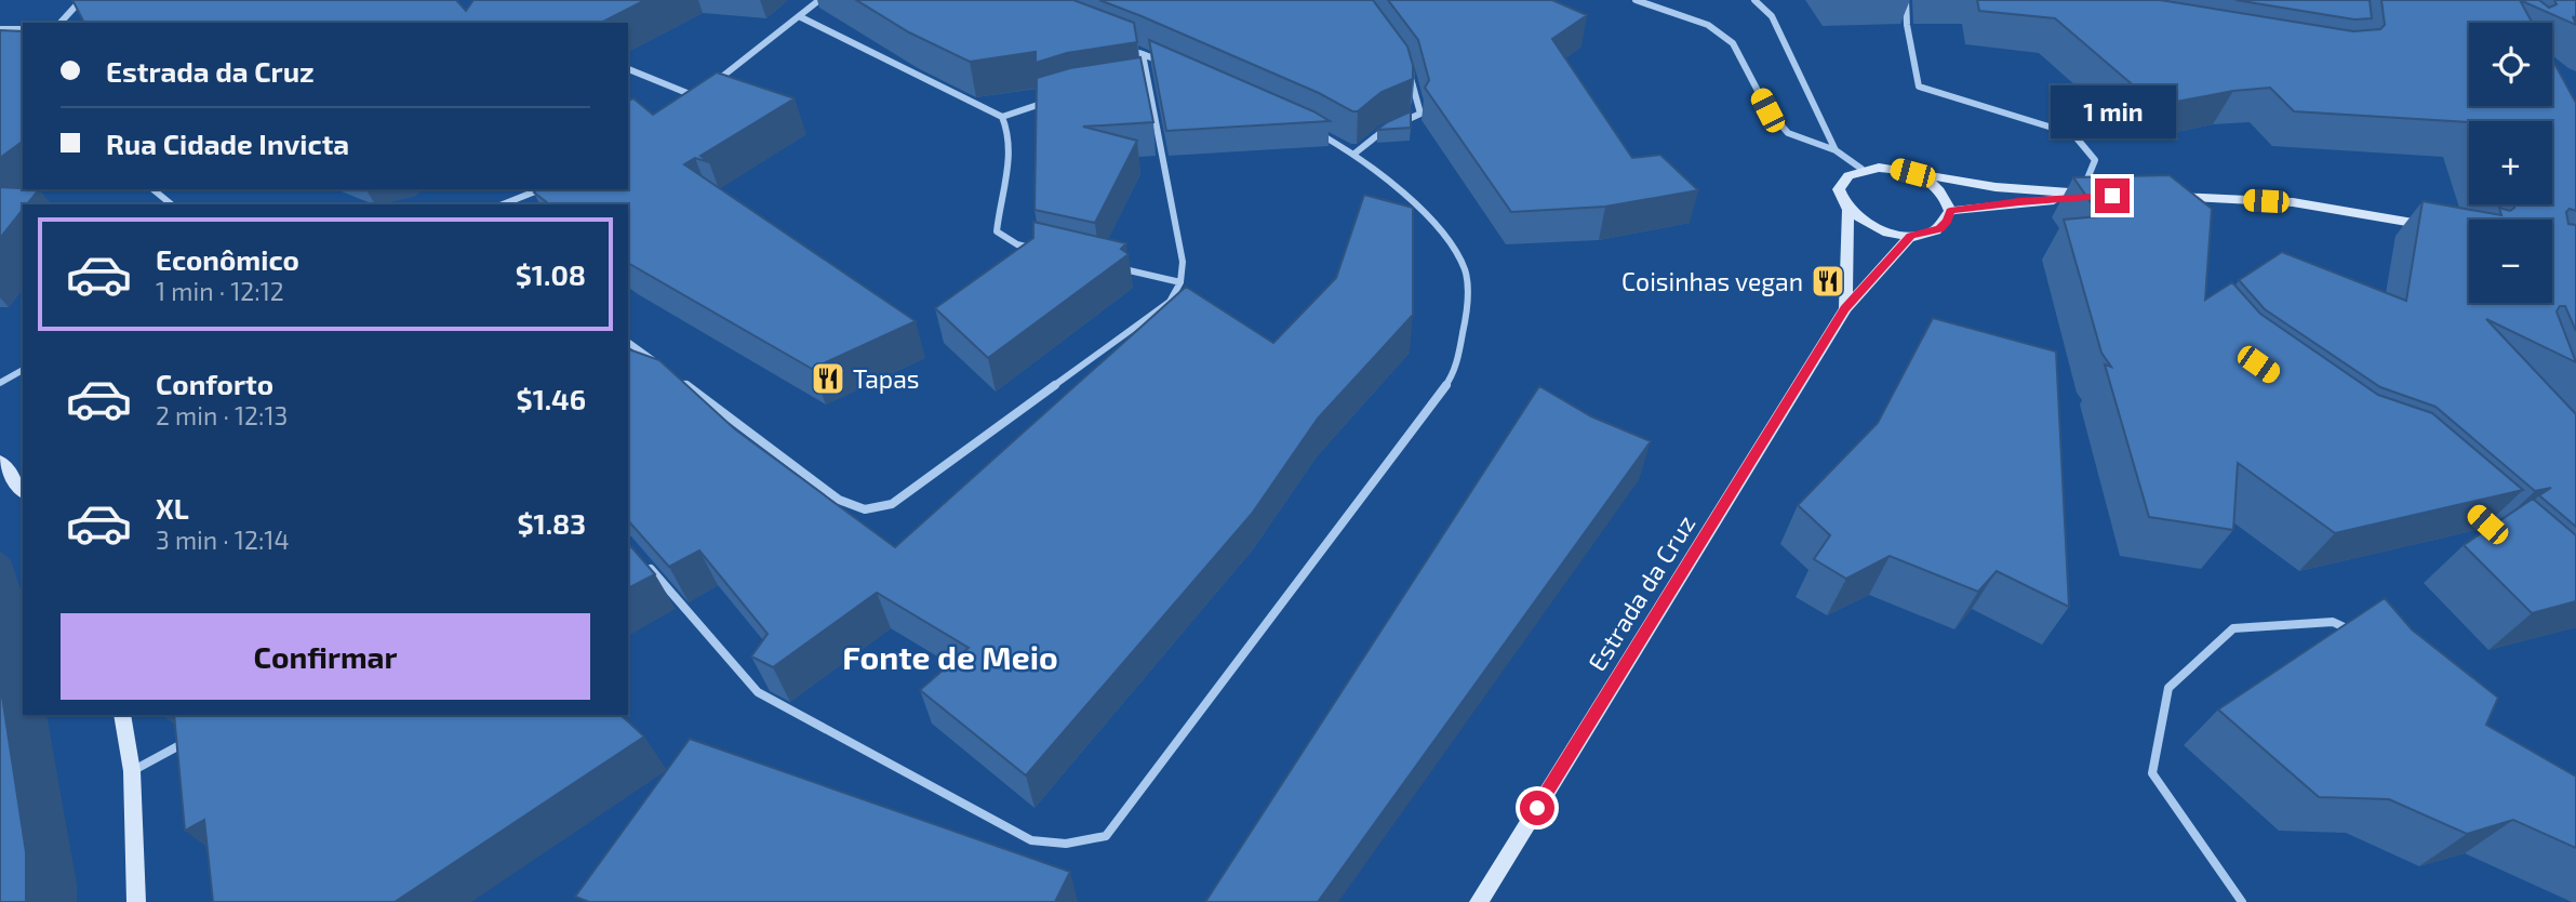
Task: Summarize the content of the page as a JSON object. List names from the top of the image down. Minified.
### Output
{"streets":{"street":["Estrada da Cruz"]},"districts":["Fonte de Meio"],"places":{"restaurant":["Coisinhas vegan","Tapas"]},"page":{"map_buttons":["+","−"],"banner":["Estrada da Cruz","Rua Cidade Invicta"],"bubble":"1 min","list":[{"name":"Econômico","note":"1 min · 12:12","value":"$1.08"},{"name":"Conforto","note":"2 min · 12:13","value":"$1.46"},{"name":"XL","note":"3 min · 12:14","value":"$1.83"}],"buttons":"Confirmar"}}
